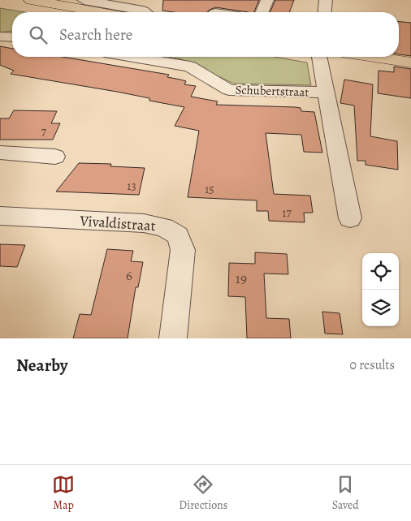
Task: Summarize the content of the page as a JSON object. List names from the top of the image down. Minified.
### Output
{"streets":{"street":["Schubertstraat","Vivaldistraat"]},"house_numbers":["7","13","15","17","6","19"],"page":{"search":"Search here","heading":["Nearby","0 results"],"nav":["Map","Directions","Saved"]}}
